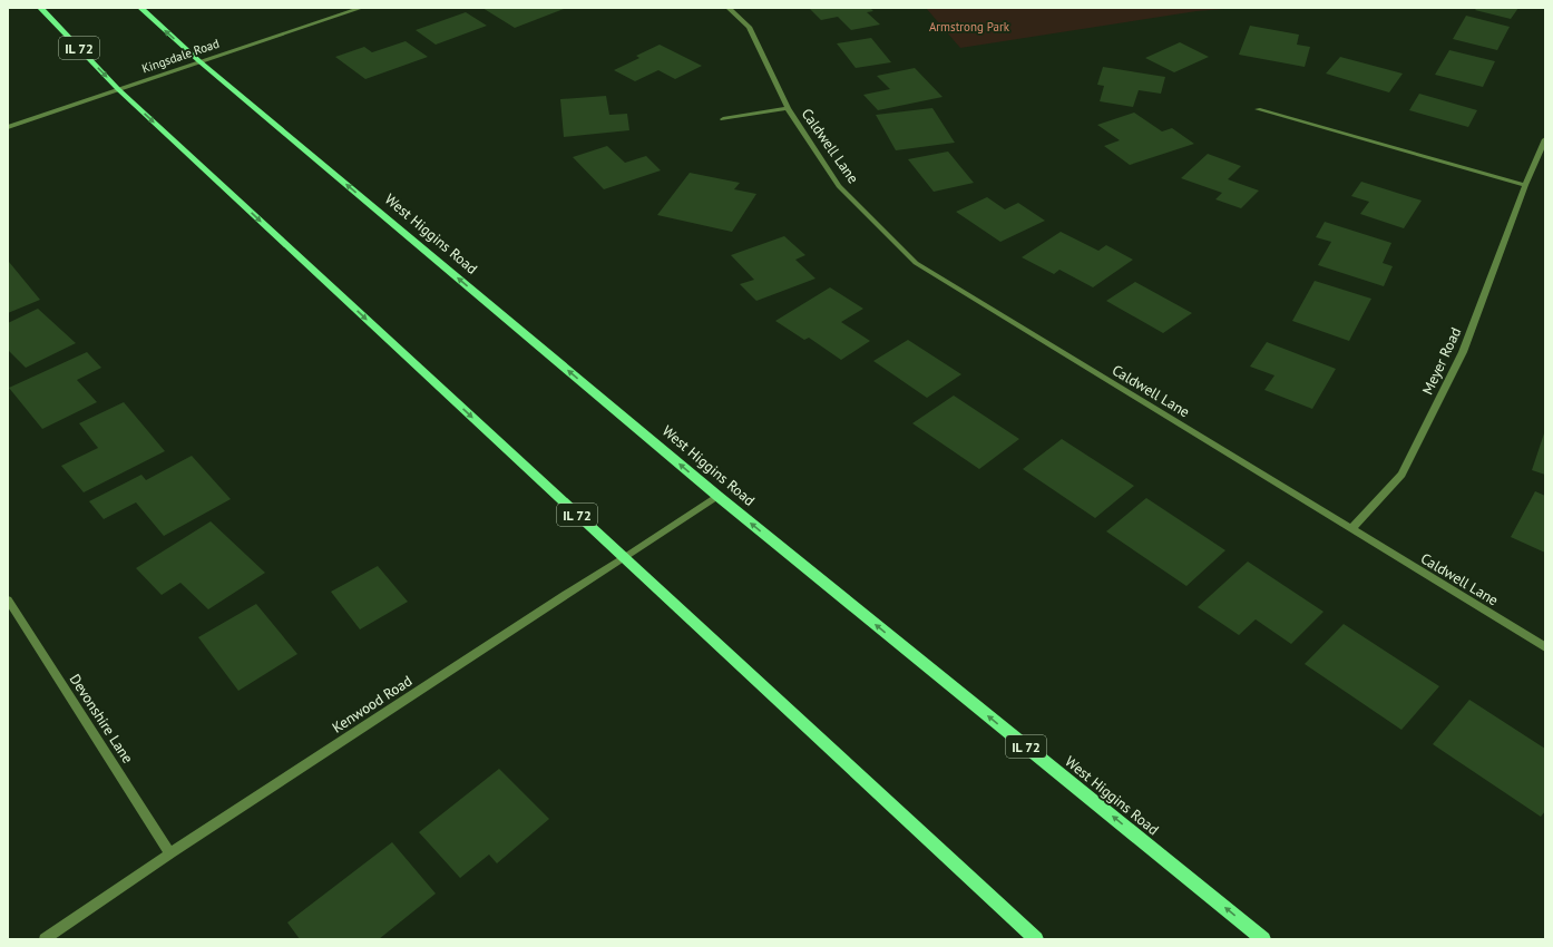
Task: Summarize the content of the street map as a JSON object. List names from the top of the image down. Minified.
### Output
{"streets":{"main road":["IL 72","West Higgins Road"],"street":["Kingsdale Road","Caldwell Lane","Meyer Road","Kenwood Road","Devonshire Lane"]},"crossings":[["IL 72","Kingsdale Road"],["IL 72","Kenwood Road"],["Kingsdale Road","West Higgins Road"],["Caldwell Lane","Meyer Road"],["West Higgins Road","Kenwood Road"],["Kenwood Road","Devonshire Lane"]],"parks":["Armstrong Park"]}
